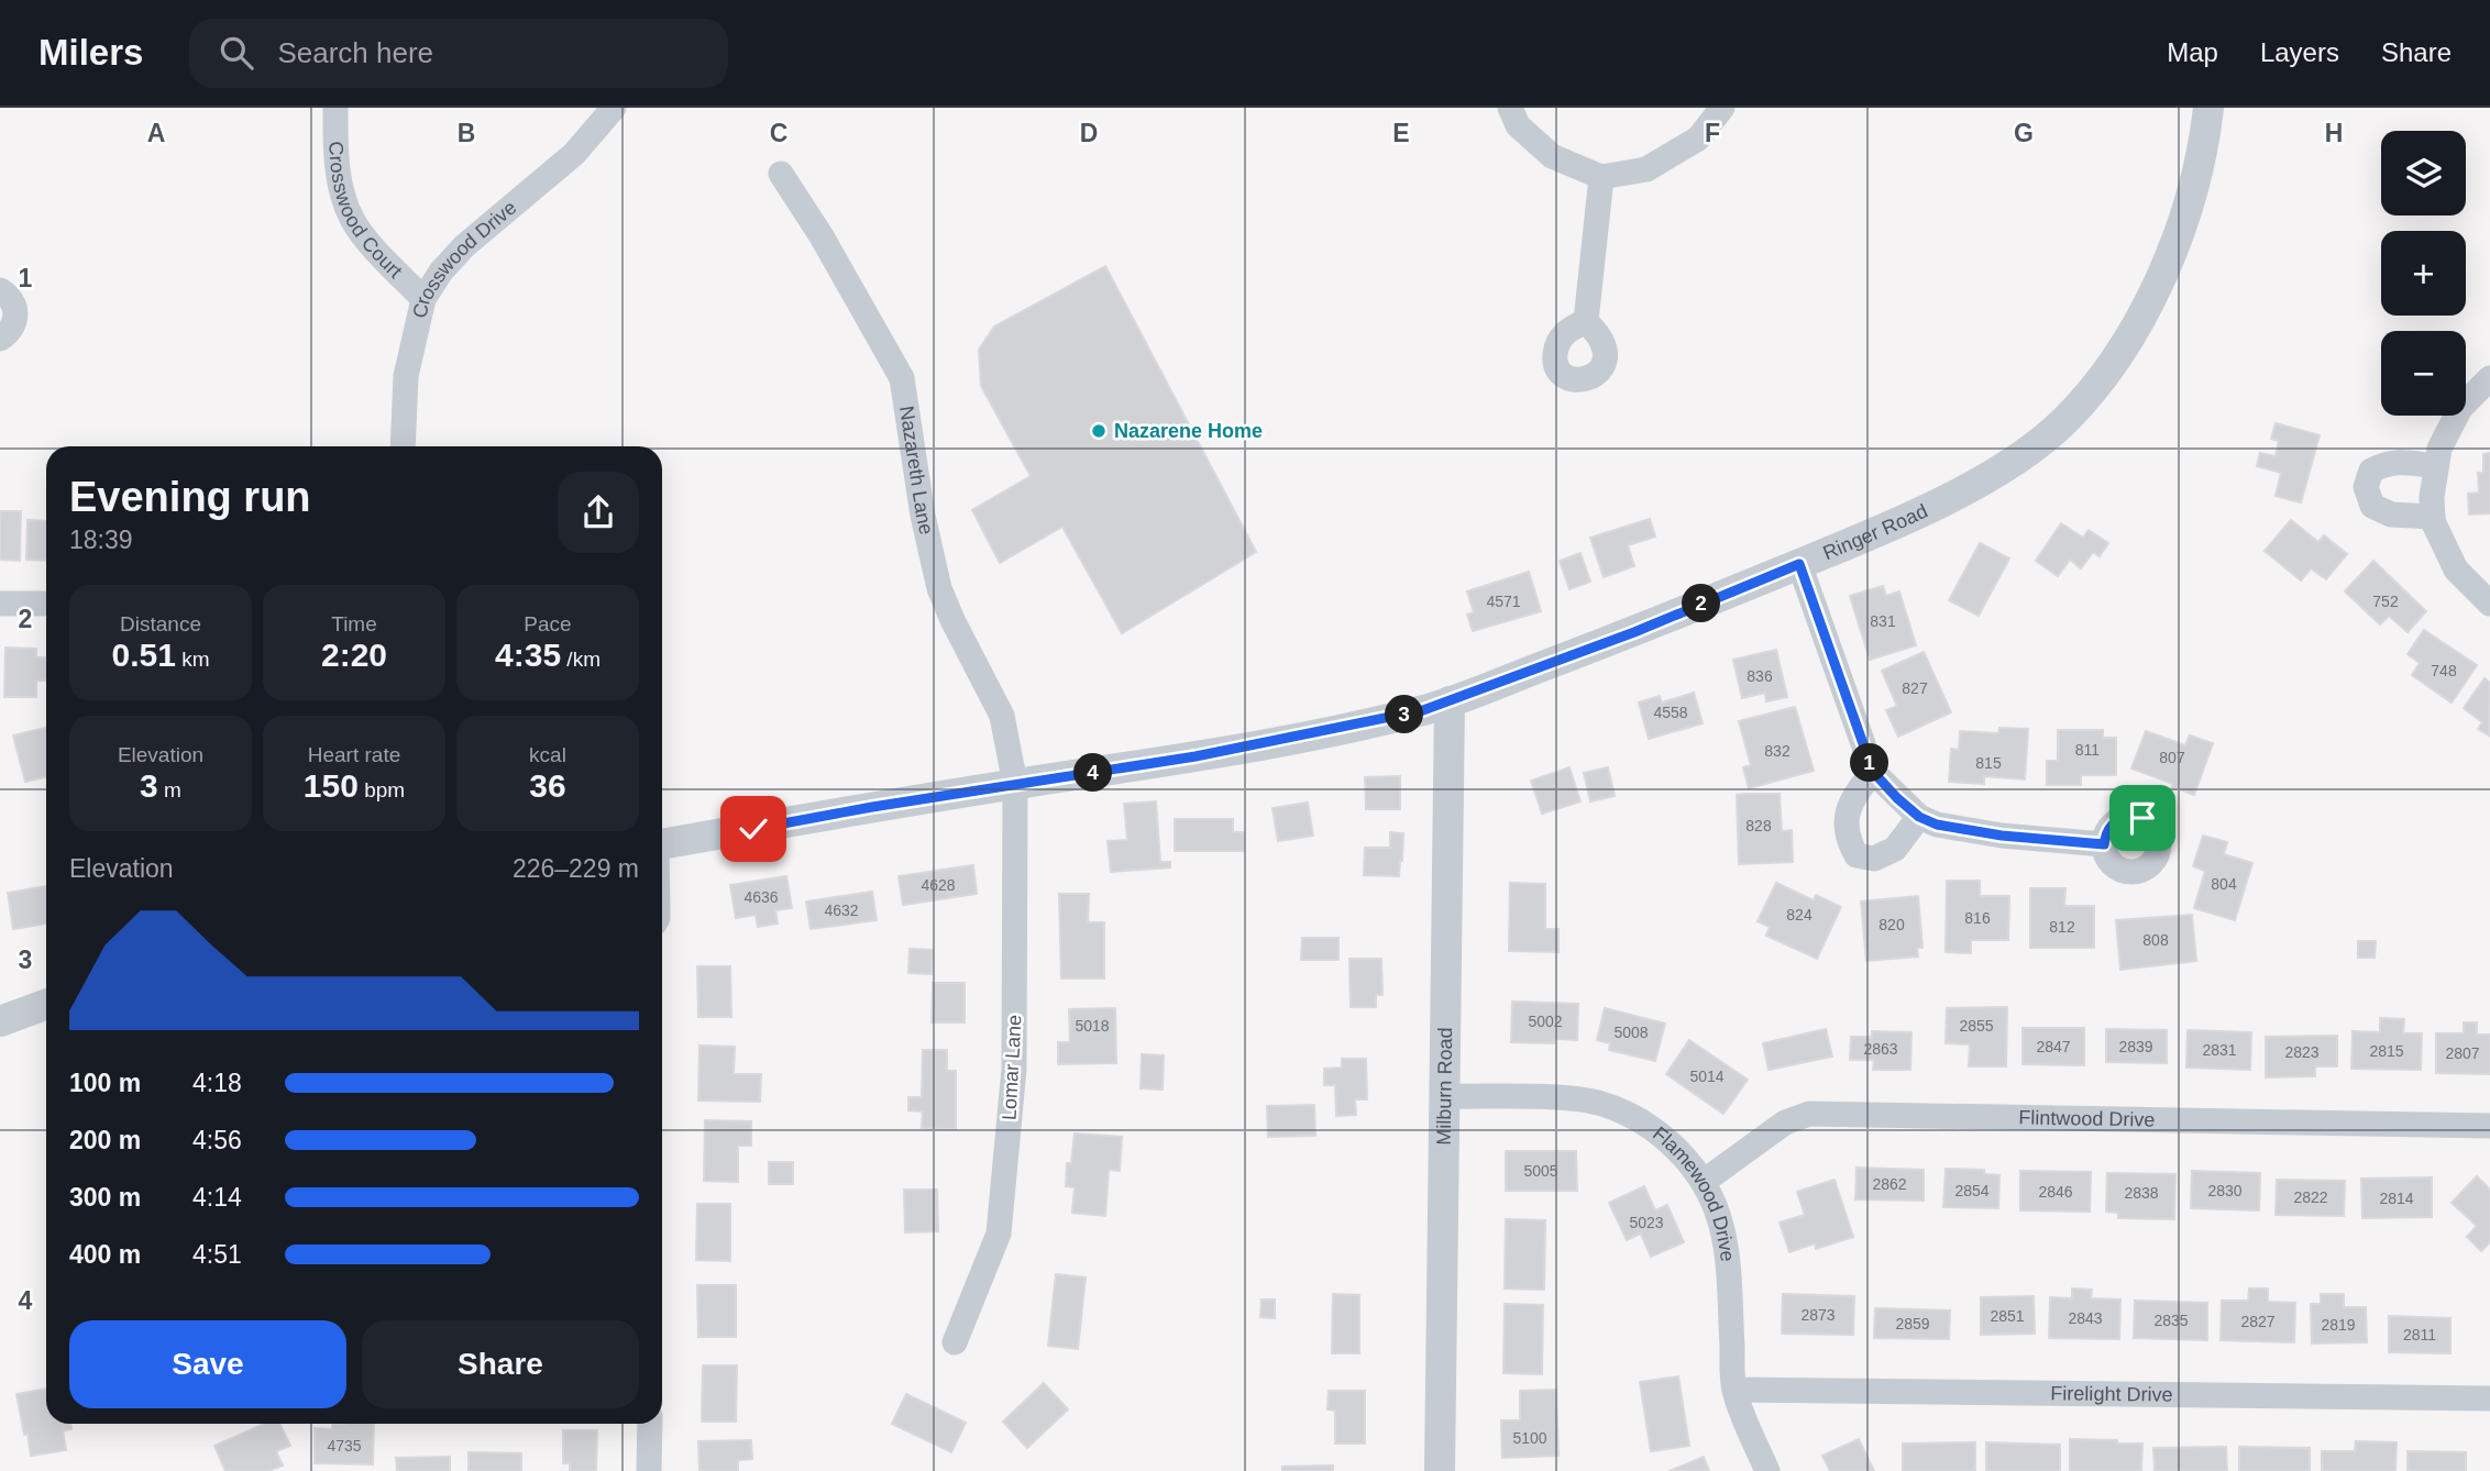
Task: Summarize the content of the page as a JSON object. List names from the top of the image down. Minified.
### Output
{"streets":{"street":["Crosswood Court","Crosswood Drive","Nazareth Lane","Ringer Road","Lomar Lane","Milburn Road","Flintwood Drive","Flamewood Drive","Firelight Drive"]},"crossings":[["Crosswood Court","Crosswood Drive"],["Nazareth Lane","Ringer Road"],["Nazareth Lane","Lomar Lane"],["Ringer Road","Lomar Lane"],["Ringer Road","Milburn Road"],["Milburn Road","Flamewood Drive"],["Flintwood Drive","Flamewood Drive"],["Flamewood Drive","Firelight Drive"]],"places":["Nazarene Home"],"house_numbers":["4571","752","831","748","836","827","4558","811","832","807","815","828","804","4628","4636","4632","824","816","820","812","808","5002","5018","2855","5008","2847","2839","2863","2831","2815","2823","2807","5014","5005","2862","2854","2830","2846","2838","2822","2814","5023","2873","2851","2843","2835","2827","2859","2819","2811","5100","4735"],"page":{"header":"Milers","search":"Search here","nav":["Map","Layers","Share"],"map_buttons":["+","−"],"heading":["Evening run","18:39"],"stats":[["Distance","0.51 km"],["Time","2:20"],["Pace","4:35 /km"],["Elevation","3 m"],["Heart rate","150 bpm"],["kcal","36"]],"pins":["2","3","1","4"],"chart":["Elevation","226–229 m"],"list":[{"name":"100 m","note":"4:18"},{"name":"200 m","note":"4:56"},{"name":"300 m","note":"4:14"},{"name":"400 m","note":"4:51"}],"buttons":["Save","Share"]},"grid":{"columns":["A","B","C","D","E","F","G","H"],"rows":["1","2","3","4"]}}
